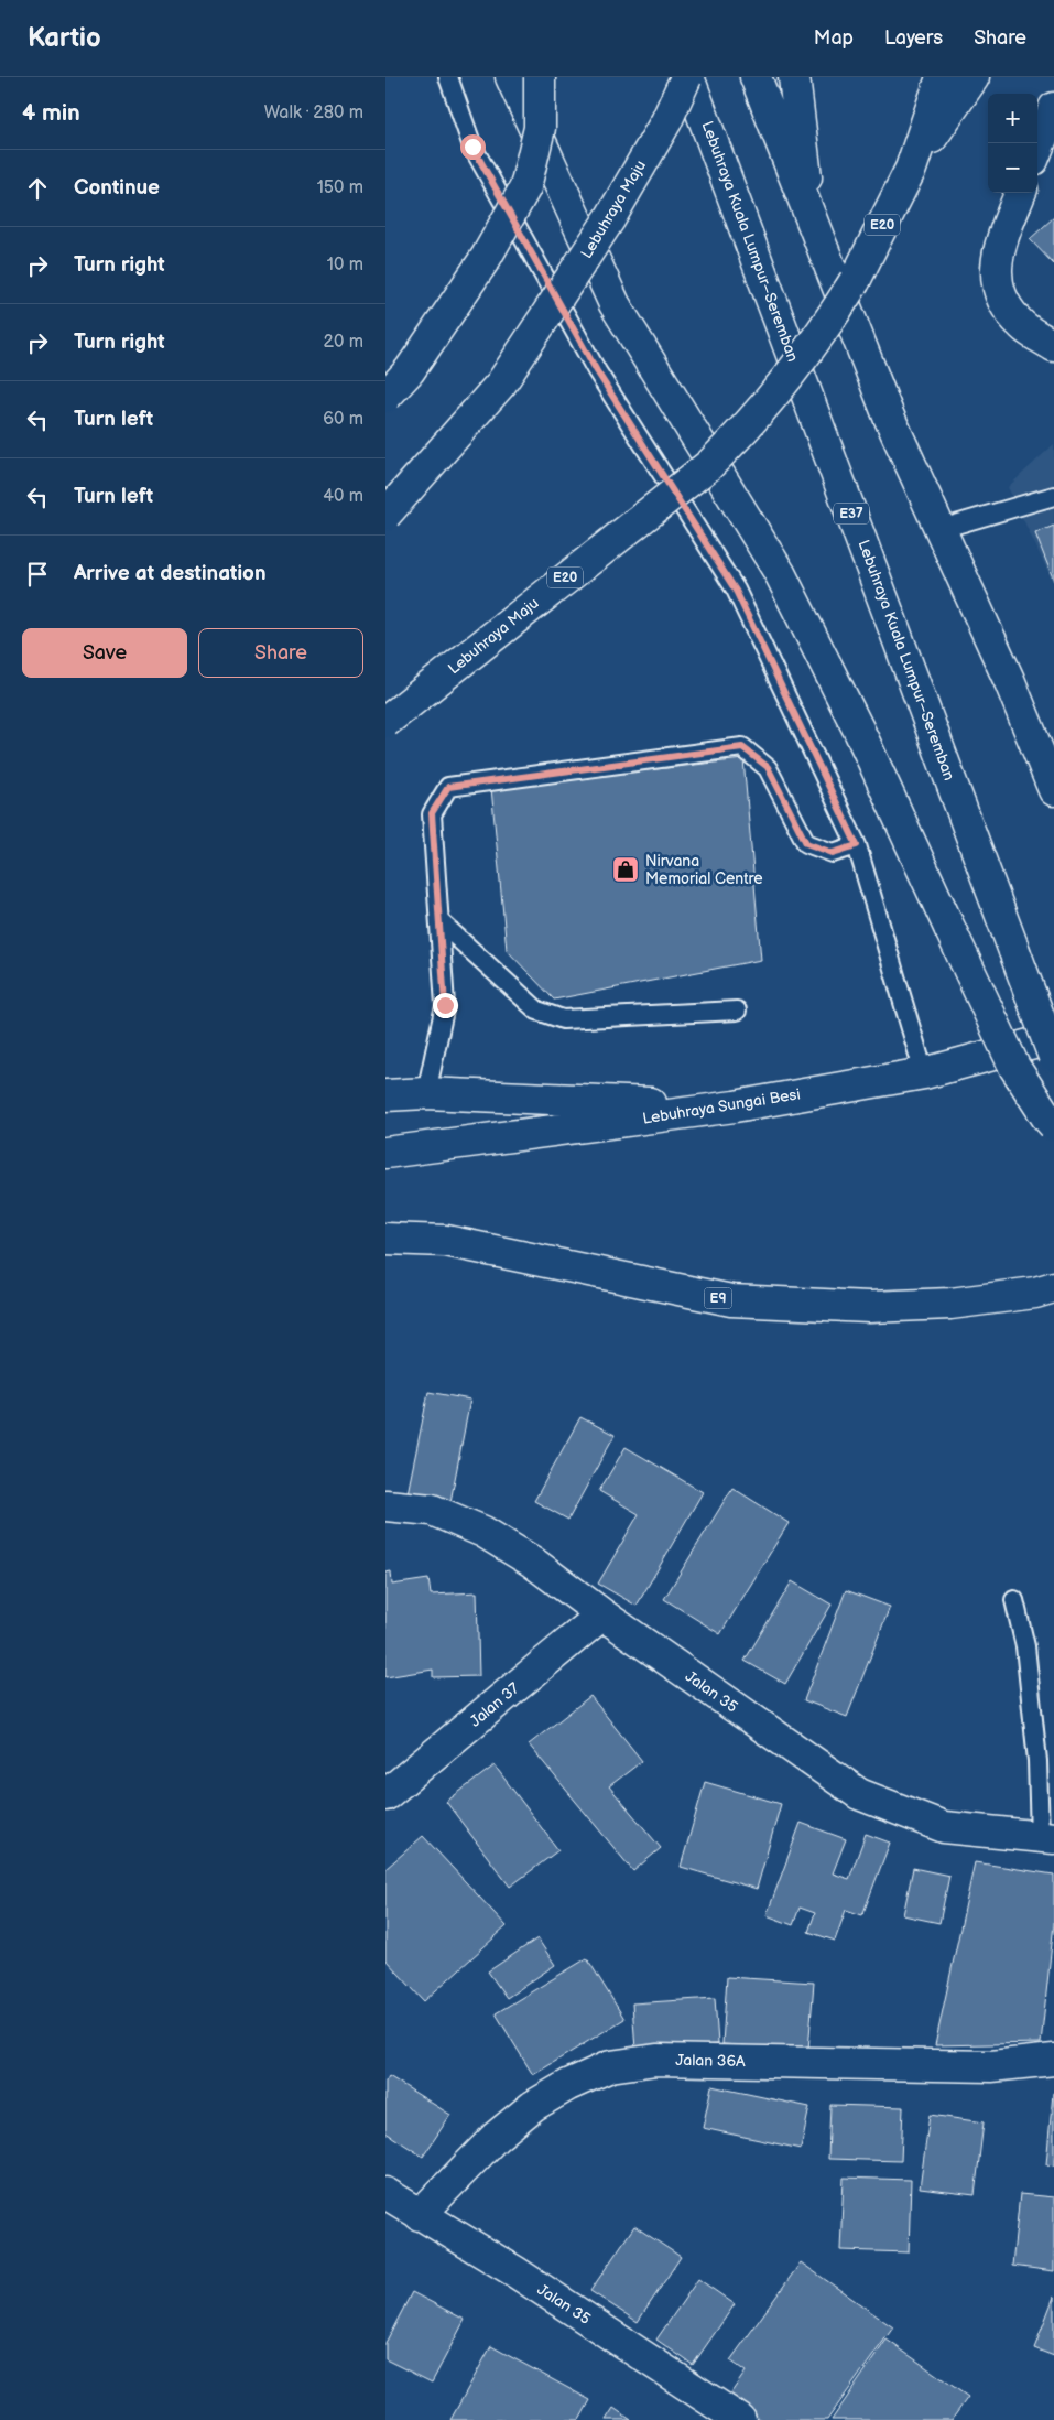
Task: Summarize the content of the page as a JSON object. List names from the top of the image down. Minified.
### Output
{"streets":{"main road":["Lebuhraya Maju","E20","Lebuhraya Kuala Lumpur–Seremban","E37","Lebuhraya Sungai Besi","E9","Jalan 35","Jalan 37","Jalan 36A"]},"crossings":[["Lebuhraya Maju","Lebuhraya Kuala Lumpur–Seremban"],["Jalan 35","Jalan 37"],["Jalan 35","Jalan 36A"]],"places":{"shop":["Nirvana Memorial Centre"]},"page":{"header":"Kartio","nav":["Map","Layers","Share"],"heading":["4 min","Walk · 280 m"],"map_buttons":["+","−"],"list":[["Continue","150 m"],["Turn right","10 m"],["Turn right","20 m"],["Turn left","60 m"],["Turn left","40 m"],"Arrive at destination"],"buttons":["Save","Share"]}}
